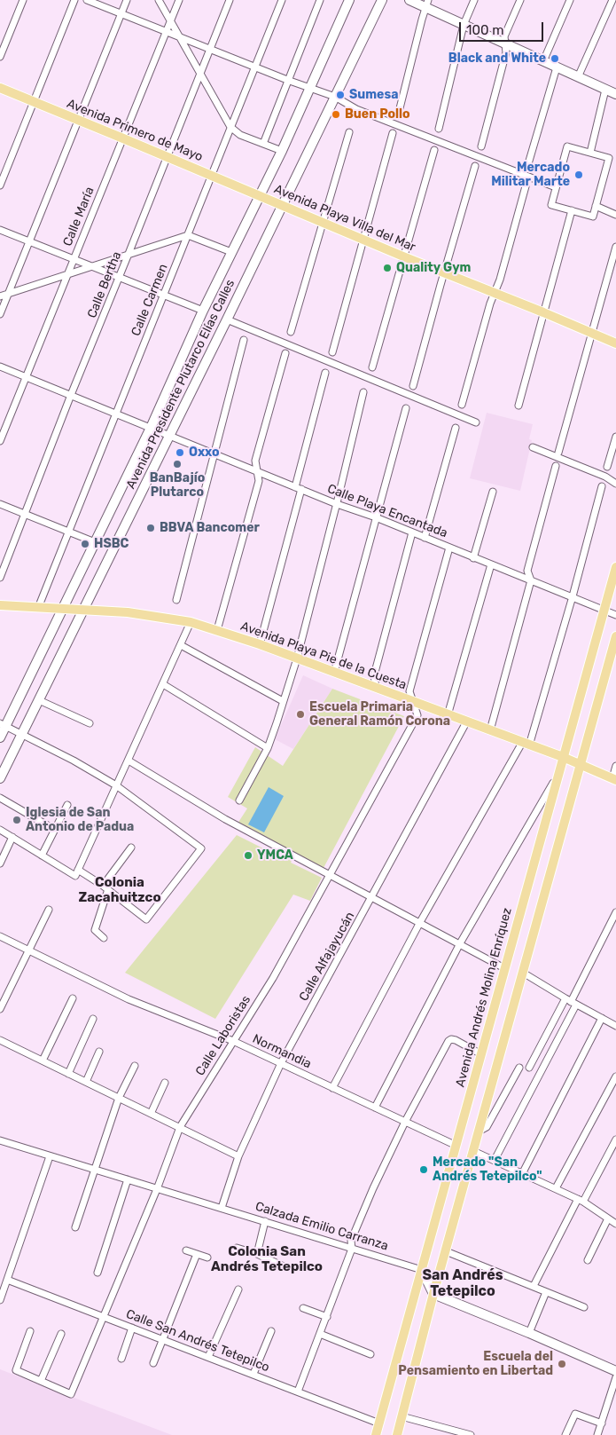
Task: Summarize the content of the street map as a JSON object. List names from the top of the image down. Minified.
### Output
{"streets":{"main road":["Avenida Primero de Mayo","Avenida Playa Villa del Mar","Avenida Presidente Plutarco Elías Calles","Avenida Playa Pie de la Cuesta","Avenida Andrés Molina Enríquez"],"street":["Calle María","Calle Bertha","Calle Carmen","Calle Playa Encantada","Calle Alfajayucán","Calle Laboristas","Normandia","Calzada Emilio Carranza","Calle San Andrés Tetepilco"]},"crossings":[["Avenida Primero de Mayo","Calle María"],["Avenida Primero de Mayo","Avenida Playa Villa del Mar"],["Avenida Primero de Mayo","Calle Bertha"],["Avenida Primero de Mayo","Calle Carmen"],["Avenida Primero de Mayo","Avenida Presidente Plutarco Elías Calles"],["Calle María","Calle Playa Encantada"],["Avenida Playa Villa del Mar","Avenida Presidente Plutarco Elías Calles"],["Calle Bertha","Calle Playa Encantada"],["Calle Carmen","Calle Playa Encantada"],["Calle Carmen","Avenida Playa Pie de la Cuesta"],["Avenida Presidente Plutarco Elías Calles","Calle Playa Encantada"],["Avenida Presidente Plutarco Elías Calles","Avenida Playa Pie de la Cuesta"],["Calle Playa Encantada","Avenida Andrés Molina Enríquez"],["Calle Playa Encantada","Calle Laboristas"],["Avenida Playa Pie de la Cuesta","Calle Alfajayucán"],["Avenida Playa Pie de la Cuesta","Avenida Andrés Molina Enríquez"],["Avenida Playa Pie de la Cuesta","Calle Laboristas"],["Calle Alfajayucán","Normandia"],["Calle Alfajayucán","Calzada Emilio Carranza"],["Avenida Andrés Molina Enríquez","Normandia"],["Avenida Andrés Molina Enríquez","Calzada Emilio Carranza"],["Avenida Andrés Molina Enríquez","Calle San Andrés Tetepilco"],["Calle Laboristas","Normandia"],["Calle Laboristas","Calzada Emilio Carranza"],["Calle Laboristas","Calle San Andrés Tetepilco"]],"districts":["Colonia Zacahuitzco","Colonia San Andrés Tetepilco","San Andrés Tetepilco"],"places":["Black and White","Sumesa","Buen Pollo","Mercado Militar Marte","Quality Gym","Oxxo","BanBajío Plutarco","BBVA Bancomer","HSBC","Escuela Primaria General Ramón Corona","Iglesia de San Antonio de Padua","YMCA","Mercado \"San Andrés Tetepilco\"","Escuela del Pensamiento en Libertad"],"scale_bar":"100 m"}
